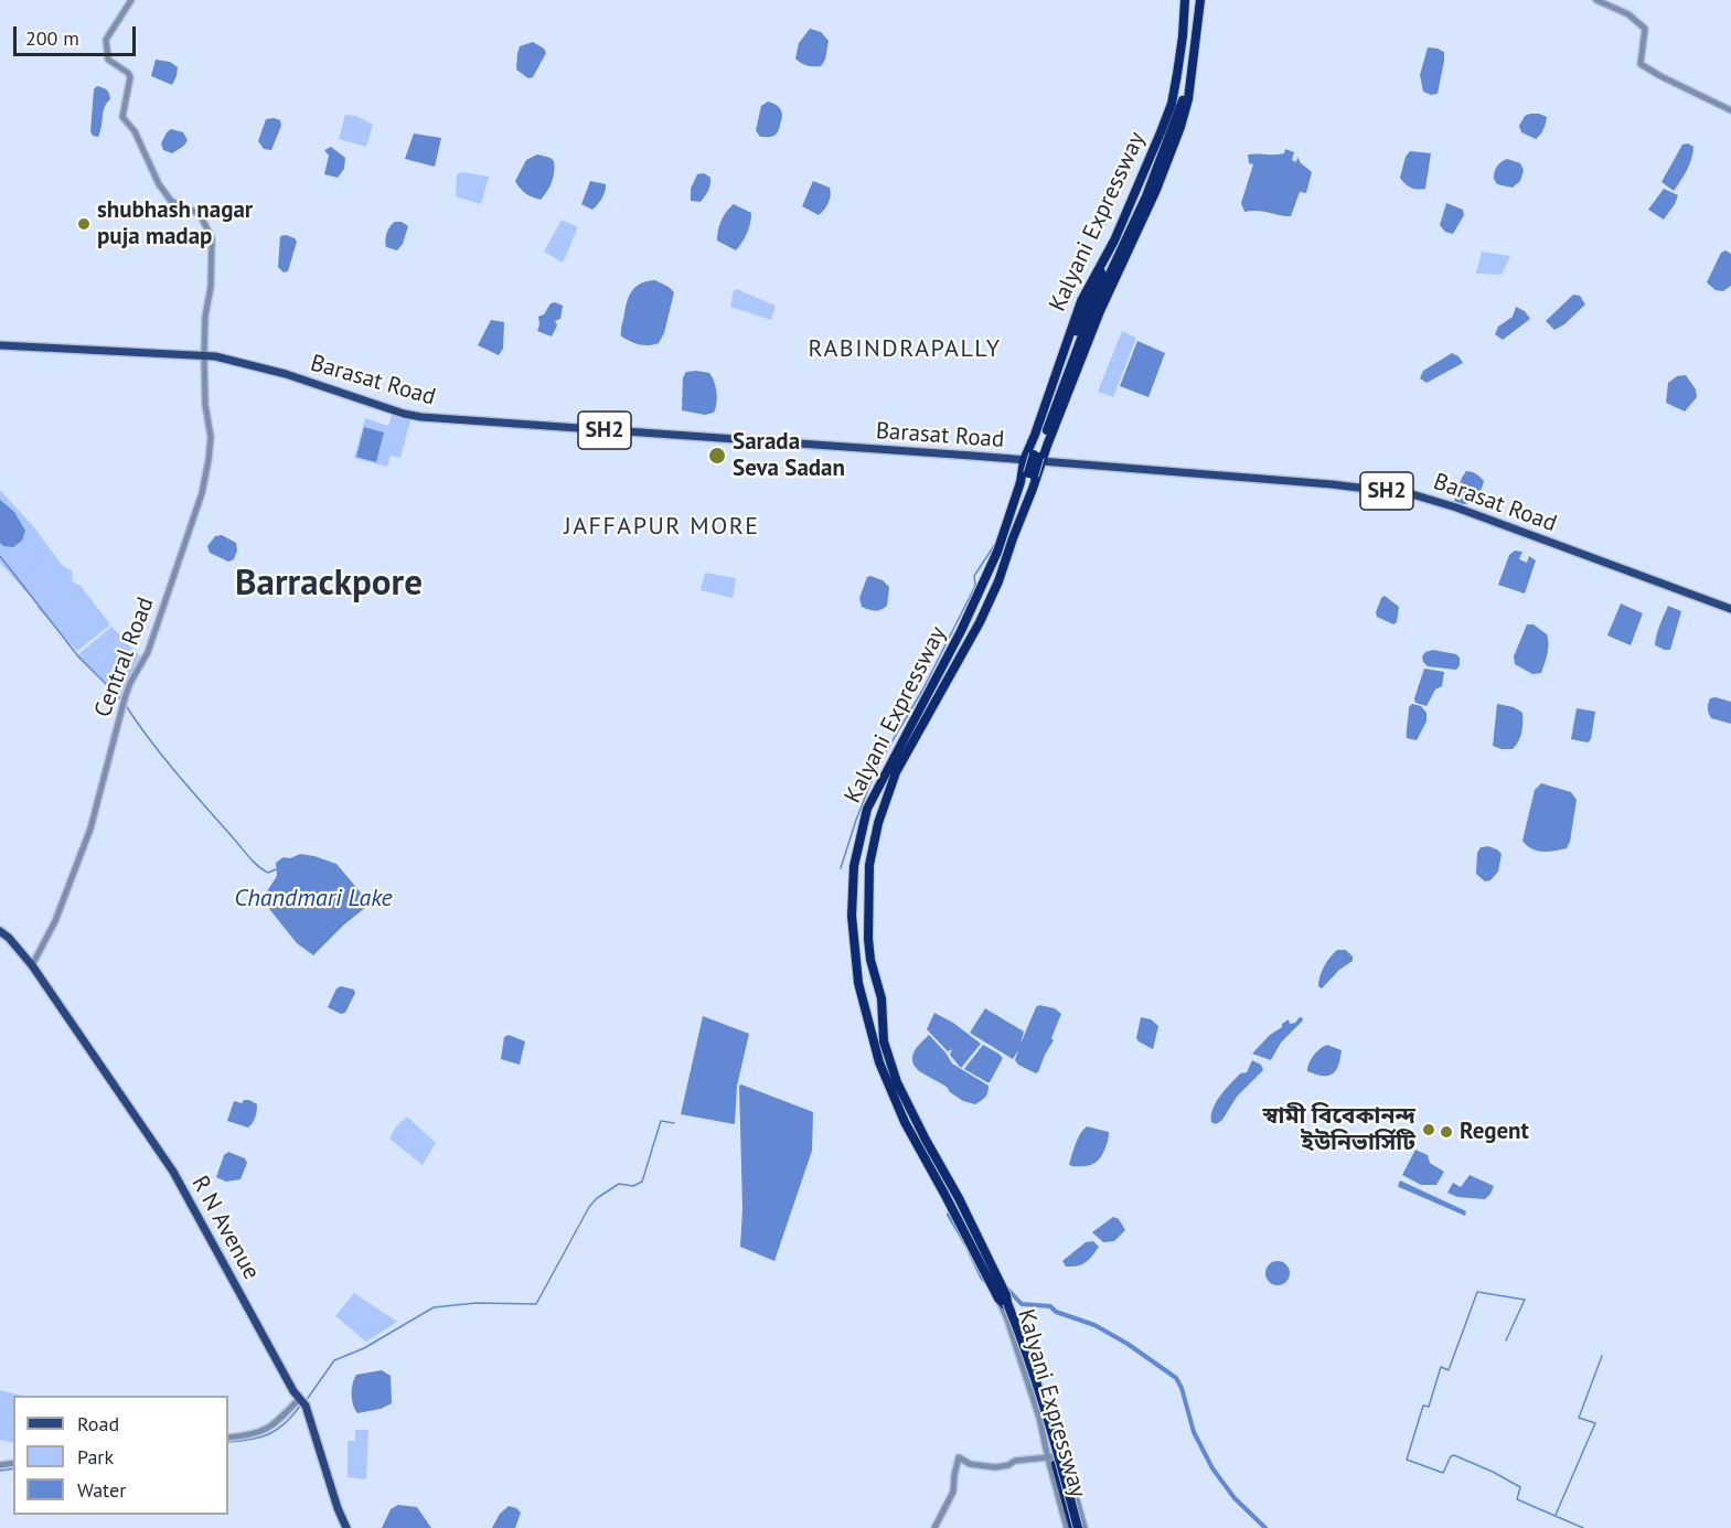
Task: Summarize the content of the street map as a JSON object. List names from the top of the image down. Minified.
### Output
{"streets":{"highway":["Kalyani Expressway"],"main road":["Barasat Road","SH2","R N Avenue"],"street":["Central Road"]},"crossings":[["Kalyani Expressway","Barasat Road"],["Barasat Road","Central Road"],["Central Road","R N Avenue"]],"districts":["RABINDRAPALLY","JAFFAPUR MORE","Barrackpore"],"water":["Chandmari Lake"],"places":["shubhash nagar puja madap","Sarada Seva Sadan","স্বামী বিবেকানন্দ ইউনিভার্সিটি","Regent"],"legend":["Road","Park","Water"],"scale_bar":"200 m"}
